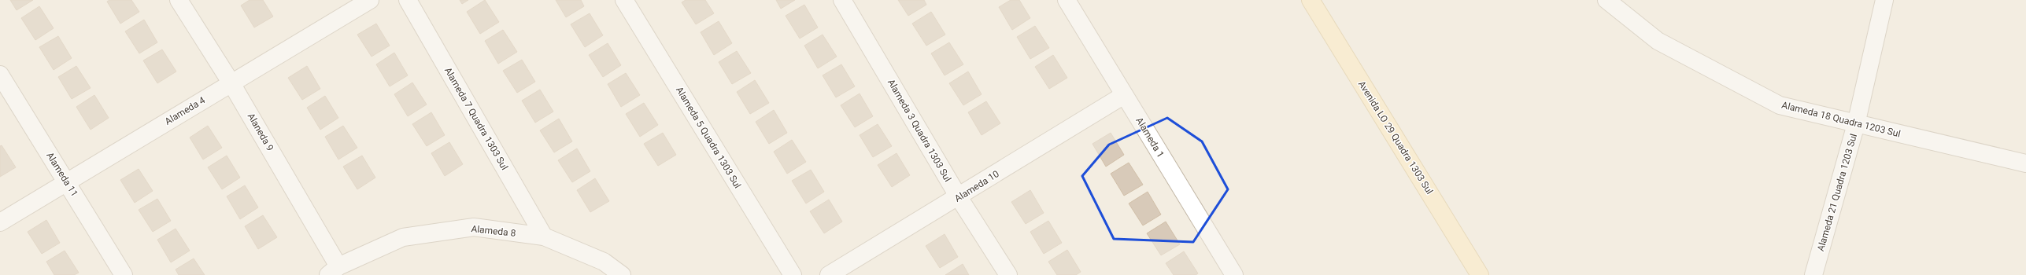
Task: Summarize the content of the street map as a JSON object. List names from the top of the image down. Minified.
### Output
{"streets":{"street":["Alameda 4","Alameda 7 Quadra 1303 Sul","Alameda 18 Quadra 1203 Sul","Alameda 3 Quadra 1303 Sul","Alaneda 9","Alameda 5 Quadra 1303 Sul","Alameda 1","Avenida LO 29 Quadra 1303 Sul","Alameda 11","Alameda 10","Alameda 21 Quadra 1203 Sul","Alameda 8"]},"crossings":[["Alameda 4","Alaneda 9"],["Alameda 4","Alameda 11"],["Alameda 7 Quadra 1303 Sul","Alameda 8"],["Alameda 18 Quadra 1203 Sul","Alameda 21 Quadra 1203 Sul"],["Alameda 3 Quadra 1303 Sul","Alameda 10"],["Alaneda 9","Alameda 8"],["Alameda 1","Alameda 10"]]}
